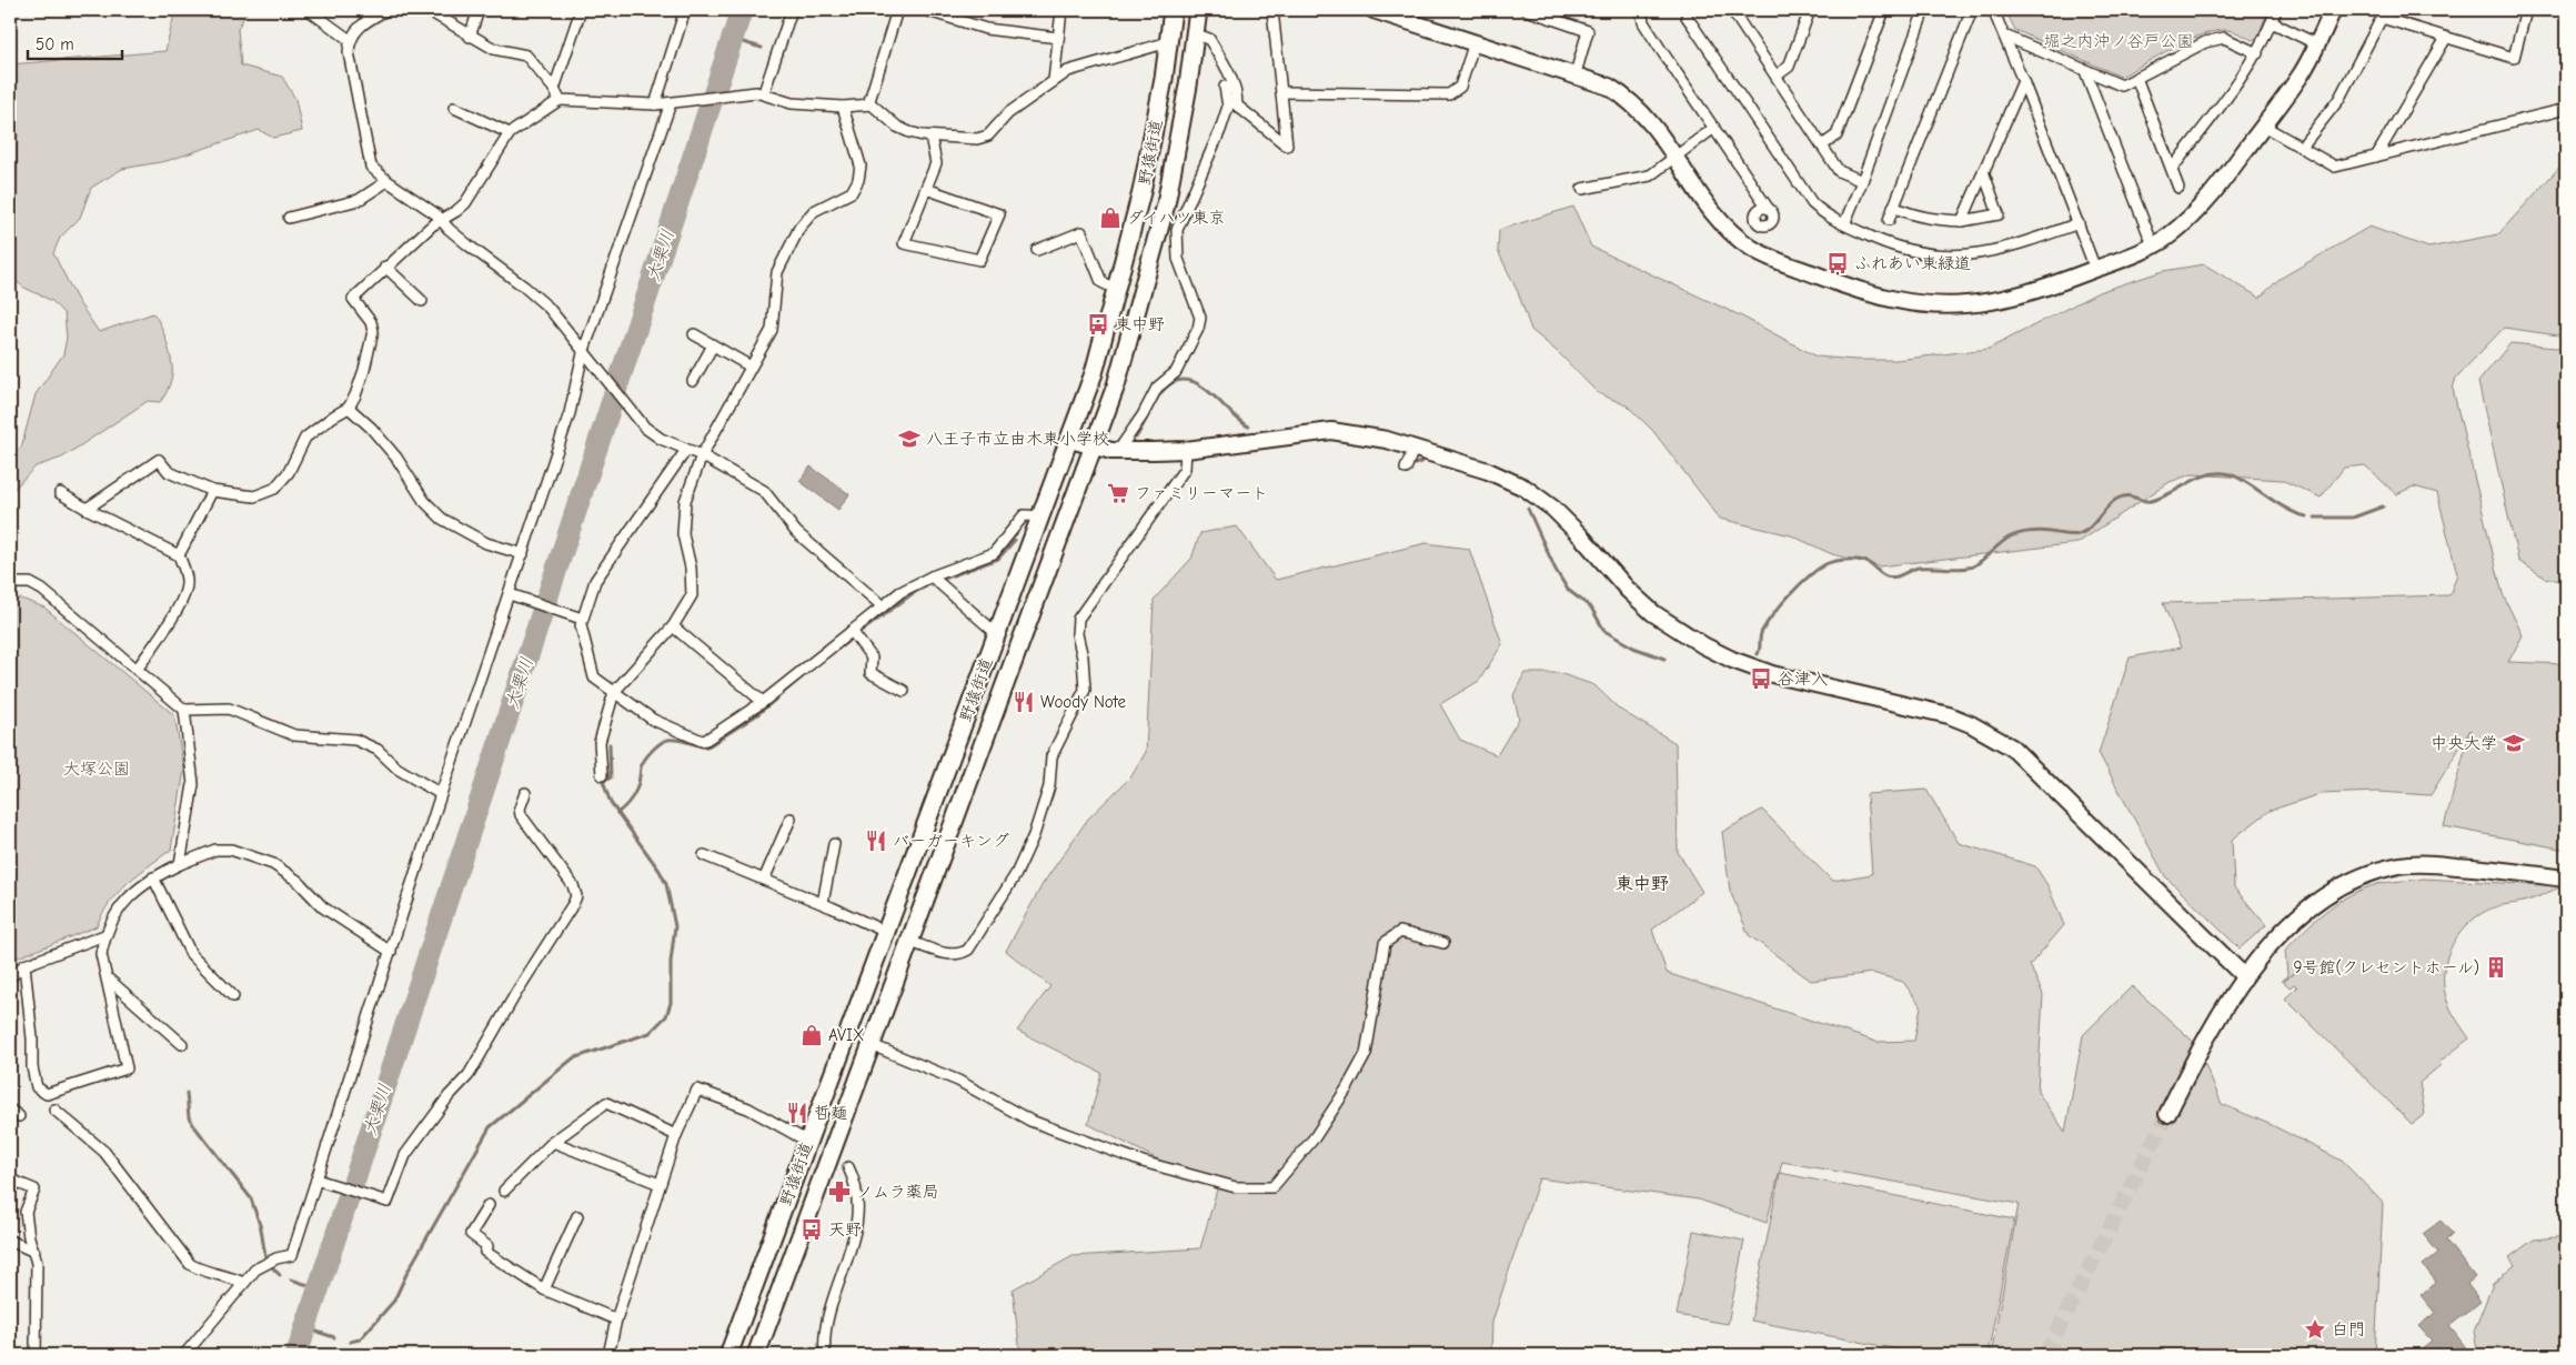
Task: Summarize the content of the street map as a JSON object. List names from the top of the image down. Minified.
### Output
{"streets":{"main road":["野猿街道"]},"districts":["東中野"],"water":["大栗川"],"parks":["堀之内沖ノ谷戸公園","大塚公園"],"places":{"shop":["ダイハツ東京","AVIX"],"bus stop":["ふれあい東緑道","東中野","谷津入","天野"],"school or university":["八王子市立由木東小学校","中央大学"],"supermarket":["ファミリーマート"],"restaurant":["Woody Note","バーガーキング","哲麺"],"building":["9号館(クレセントホール)"],"pharmacy":["ノムラ薬局"],"place":["白門"]},"scale_bar":"50 m"}
